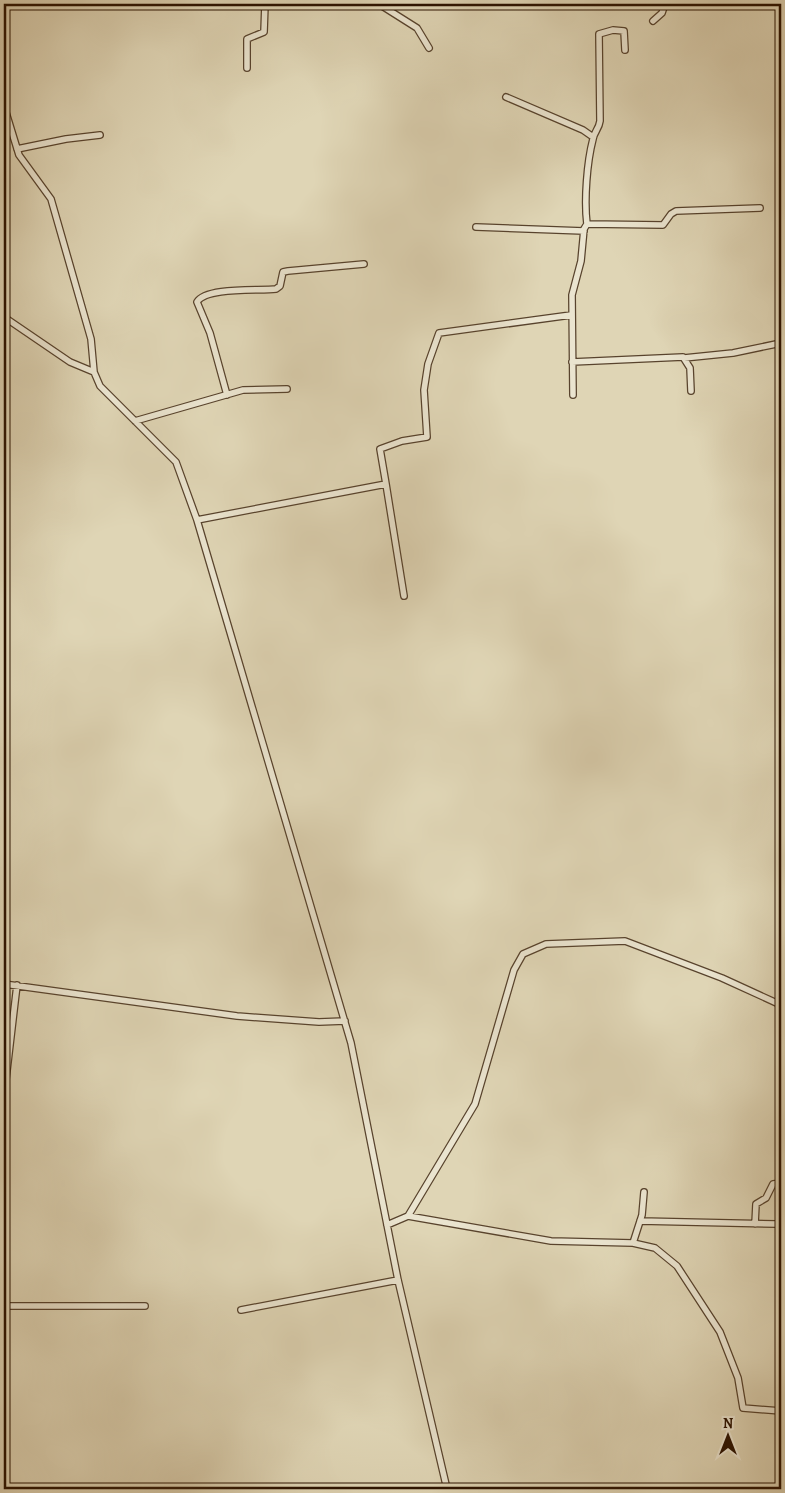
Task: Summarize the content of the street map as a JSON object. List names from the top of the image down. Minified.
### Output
{"north":"top"}
